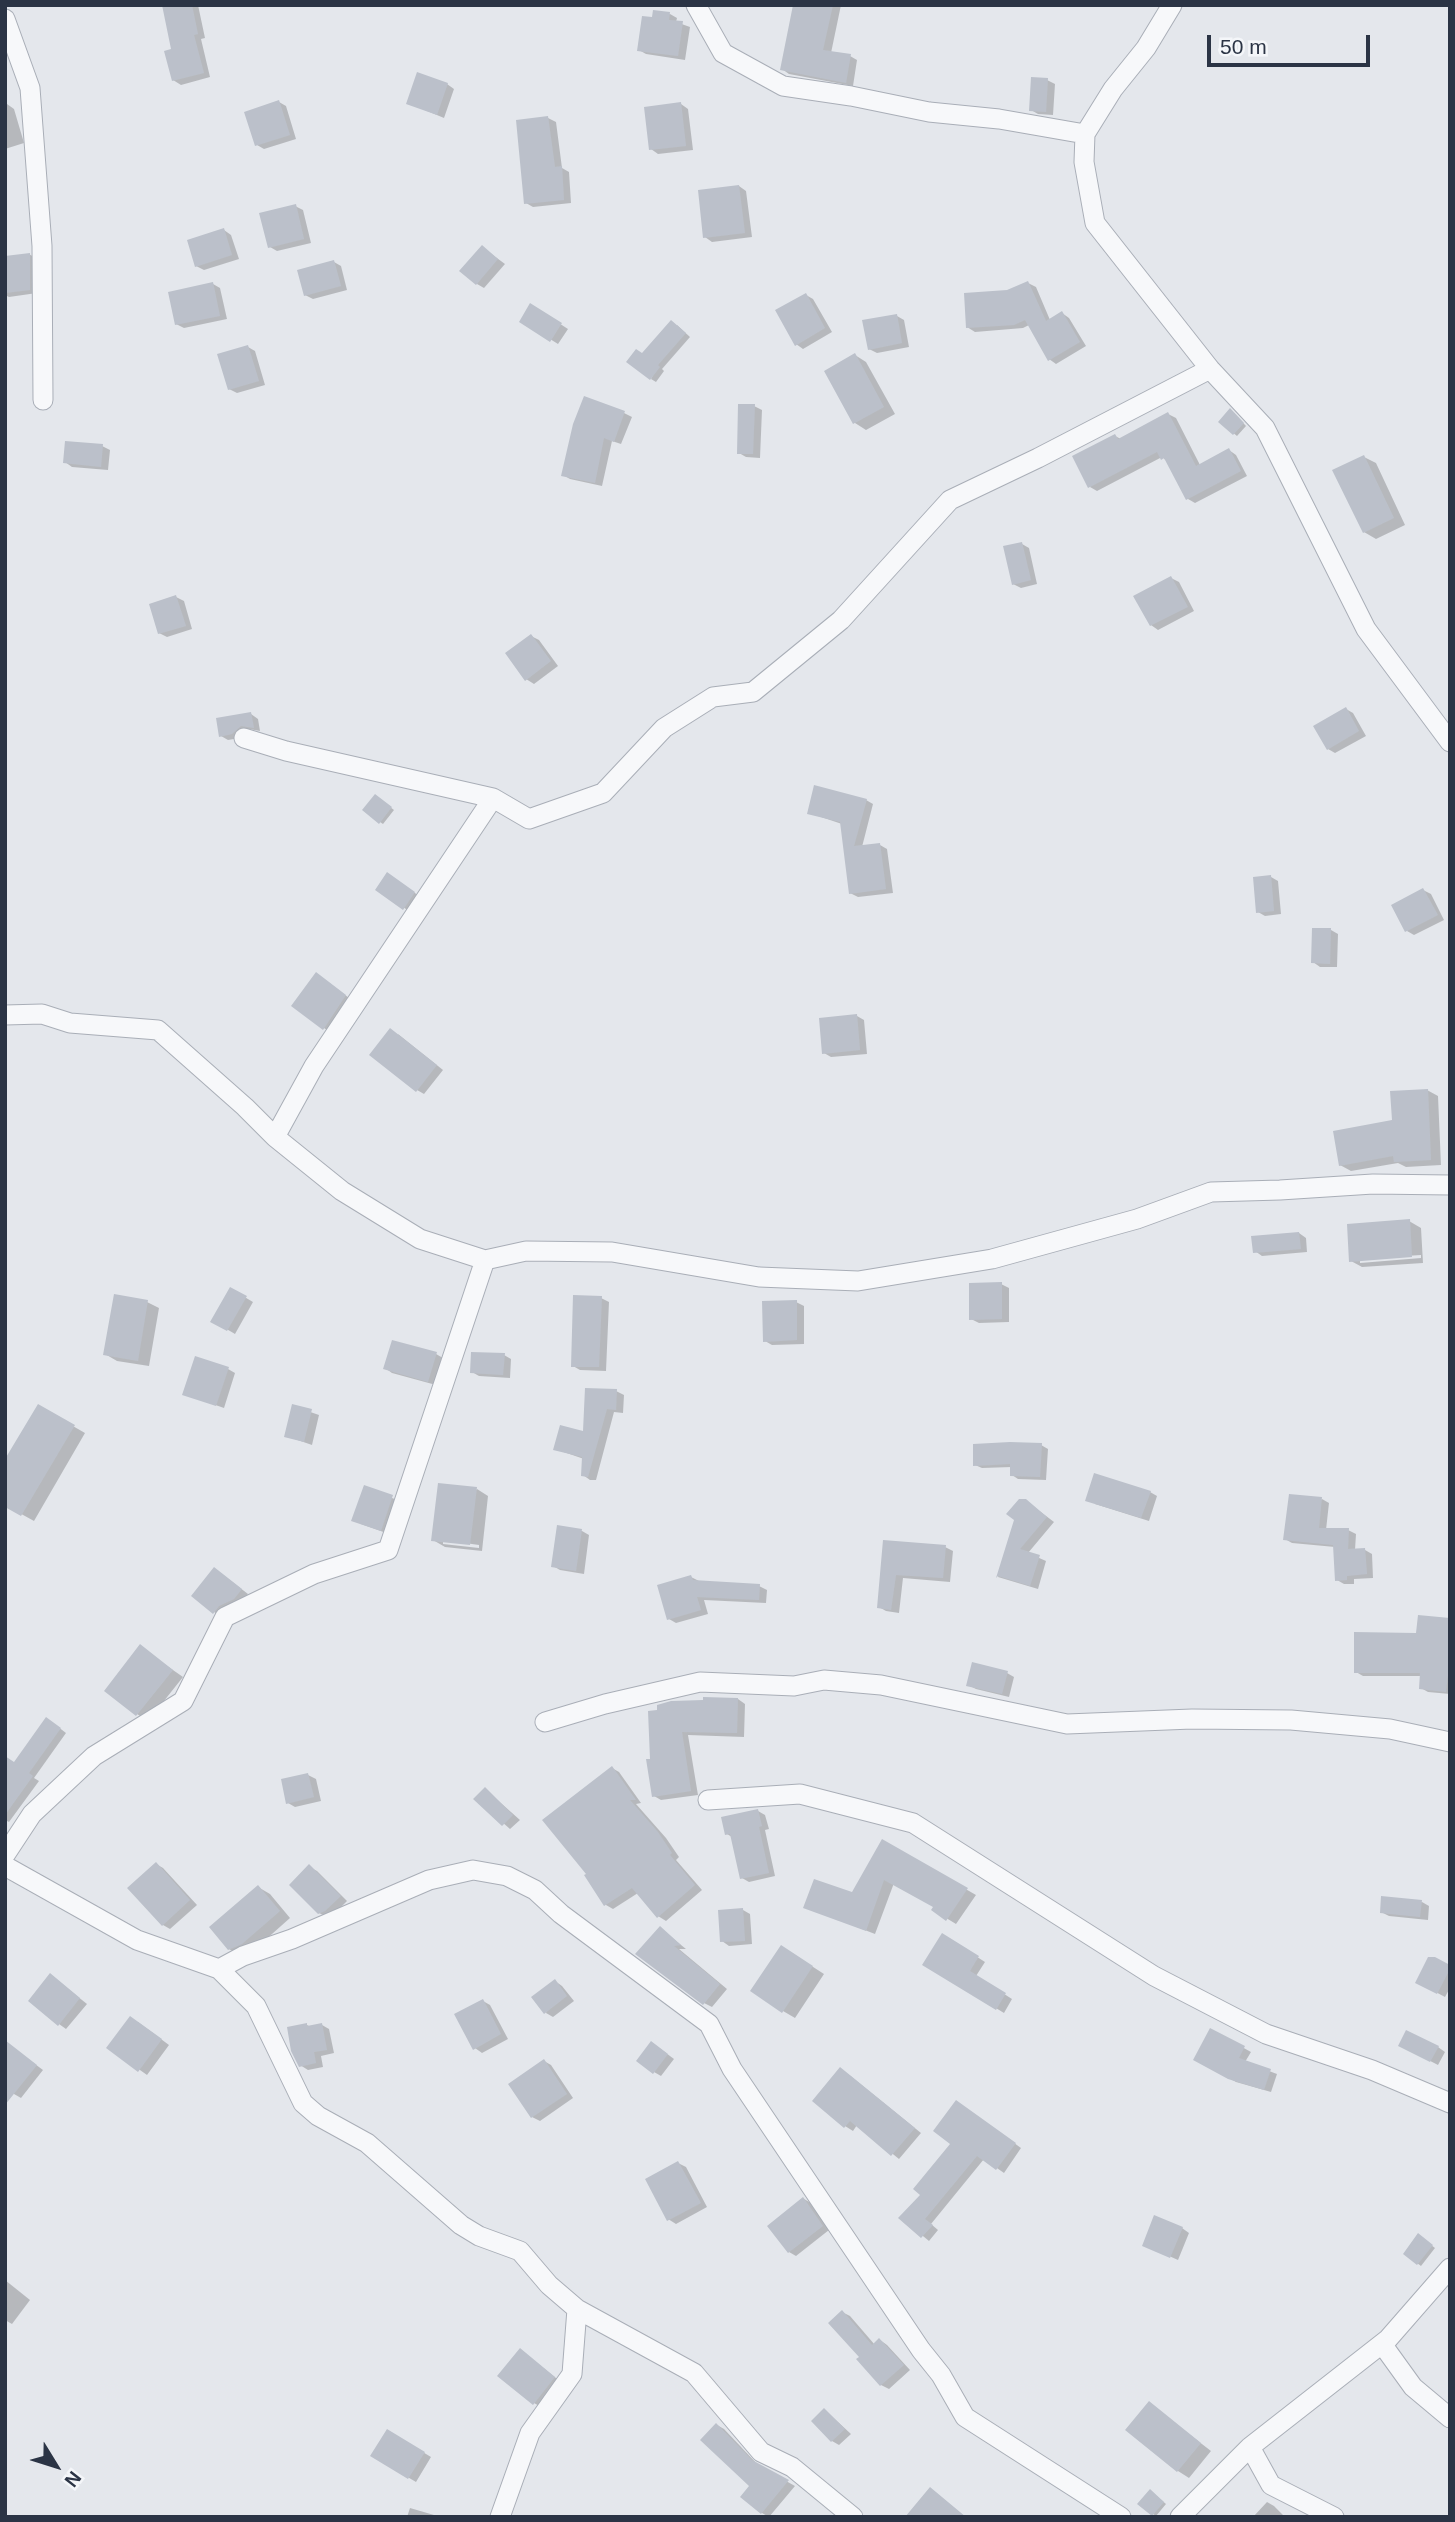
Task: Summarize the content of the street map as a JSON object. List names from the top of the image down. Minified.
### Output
{"scale_bar":"50 m","north":"bottom right"}
